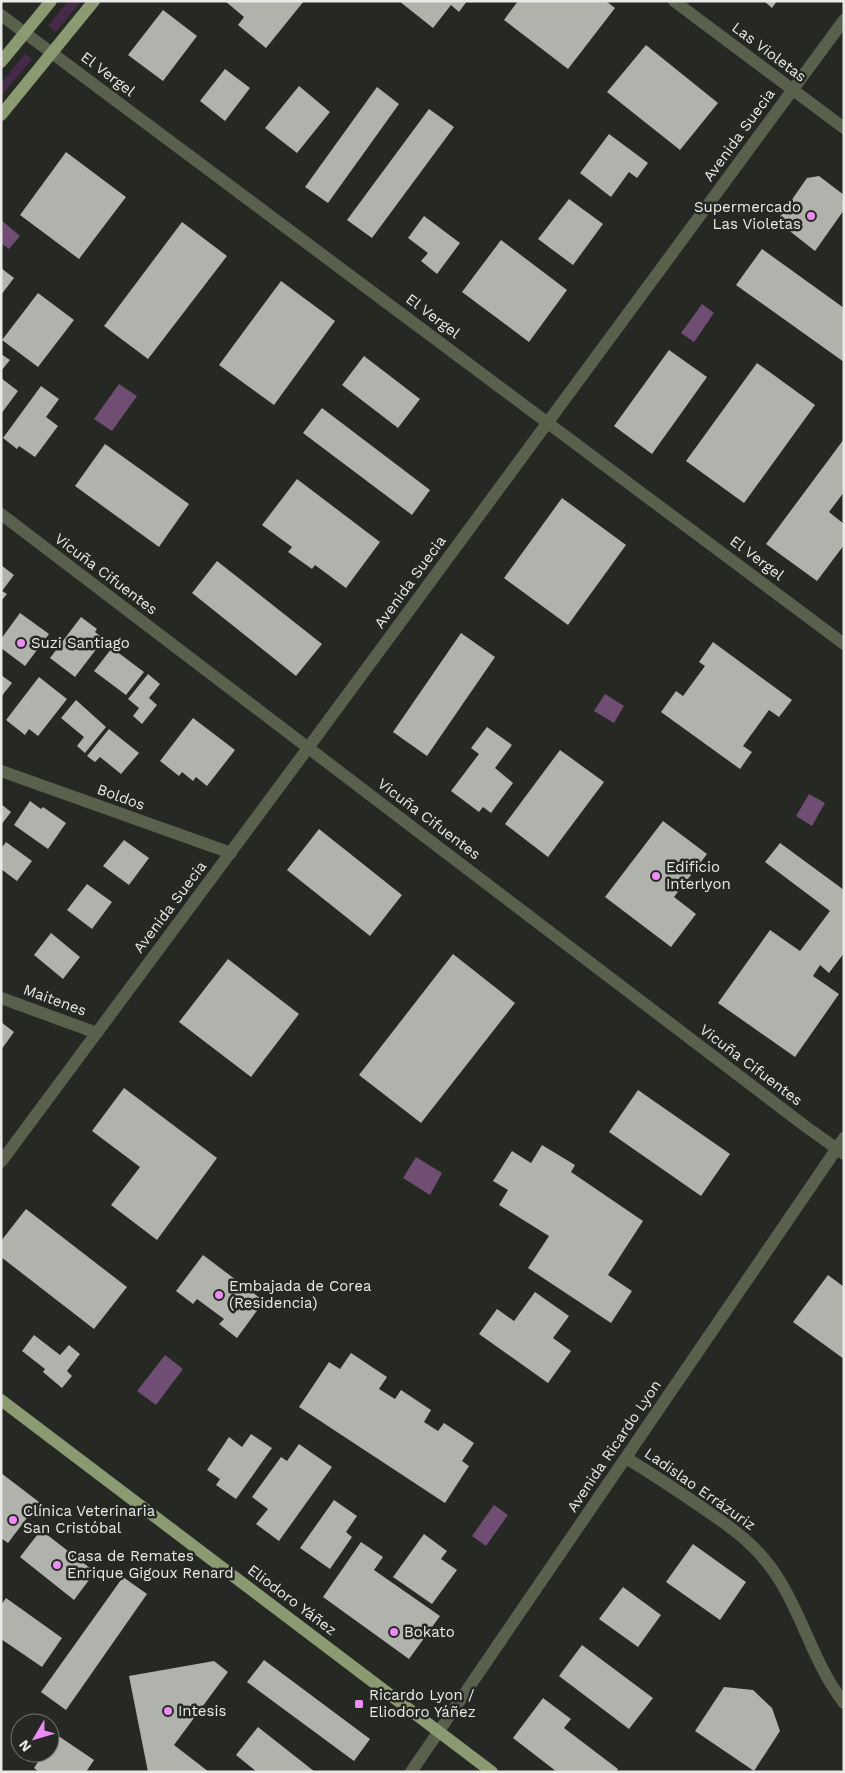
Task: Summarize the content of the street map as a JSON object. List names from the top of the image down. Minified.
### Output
{"streets":{"main road":["Eliodoro Yáñez"],"street":["Las Violetas","El Vergel","Avenida Suecia","Vicuña Cifuentes","Boldos","Maitenes","Avenida Ricardo Lyon","Ladislao Errázuriz"]},"crossings":[["Las Violetas","Avenida Suecia"],["El Vergel","Avenida Suecia"],["Avenida Suecia","Vicuña Cifuentes"],["Avenida Suecia","Boldos"],["Avenida Suecia","Maitenes"],["Vicuña Cifuentes","Avenida Ricardo Lyon"],["Avenida Ricardo Lyon","Ladislao Errázuriz"],["Avenida Ricardo Lyon","Eliodoro Yáñez"]],"places":{"other":["Supermercado Las Violetas","Suzi Santiago","Edificio Interlyon","Embajada de Corea (Residencia)","Clínica Veterinaria San Cristóbal","Casa de Remates Enrique Gigoux Renard","Bokato","Intesis"],"transit":["Ricardo Lyon / Eliodoro Yáñez"]},"north":"bottom left"}
